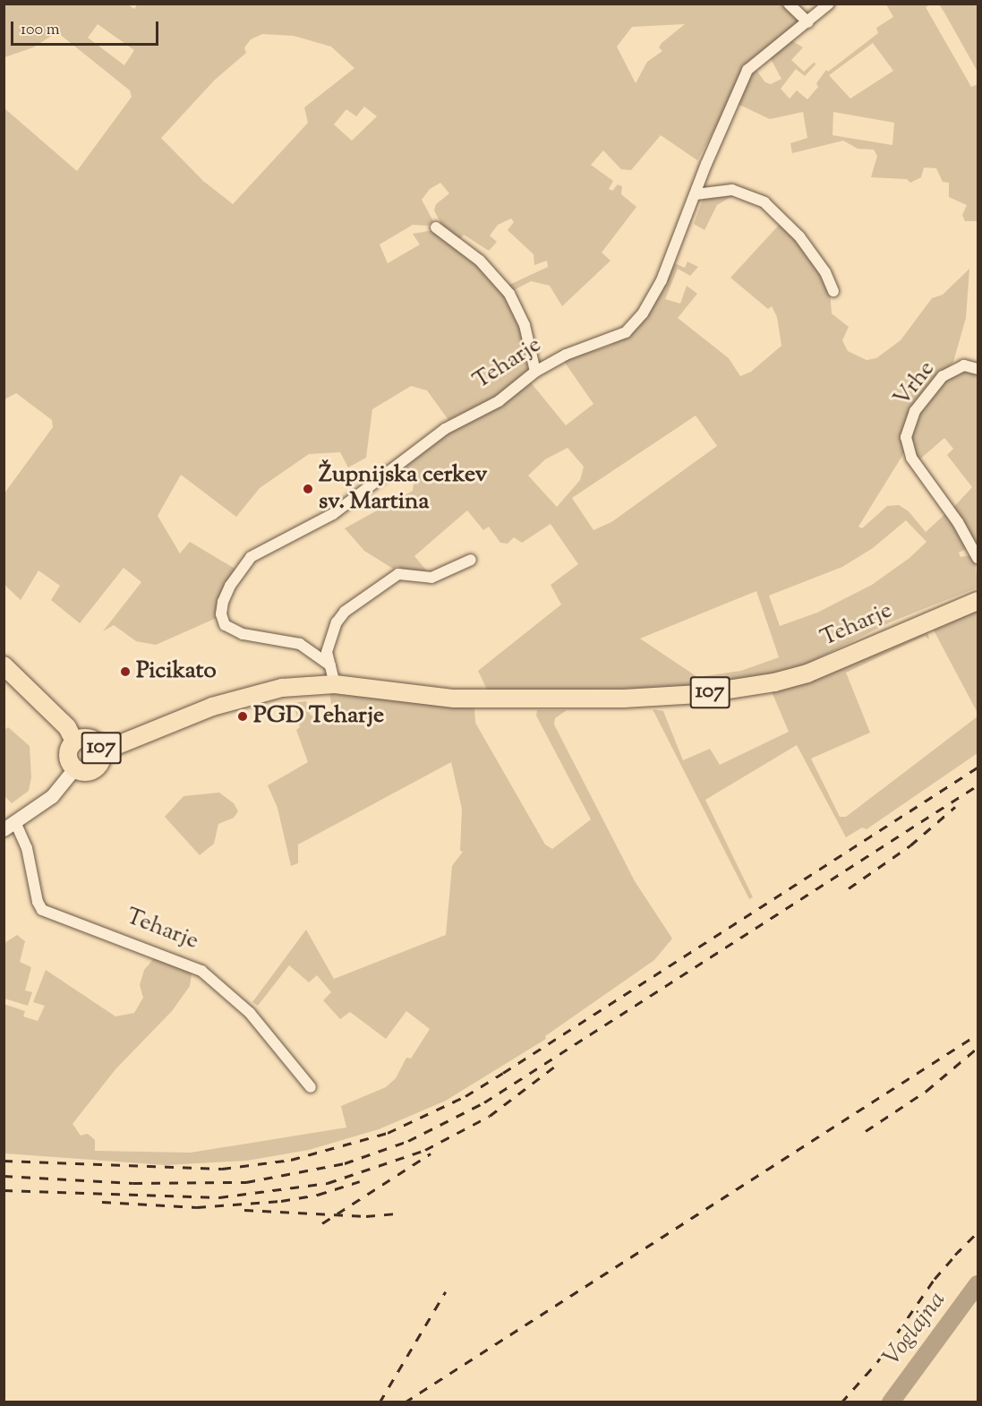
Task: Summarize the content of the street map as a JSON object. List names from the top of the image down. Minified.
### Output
{"streets":{"main road":["Teharje","107"],"street":["Vrhe"]},"crossings":[["Teharje","107"]],"water":["Voglajna"],"places":["Župnijska cerkev sv. Martina","Picikato","PGD Teharje"],"scale_bar":"100 m"}
